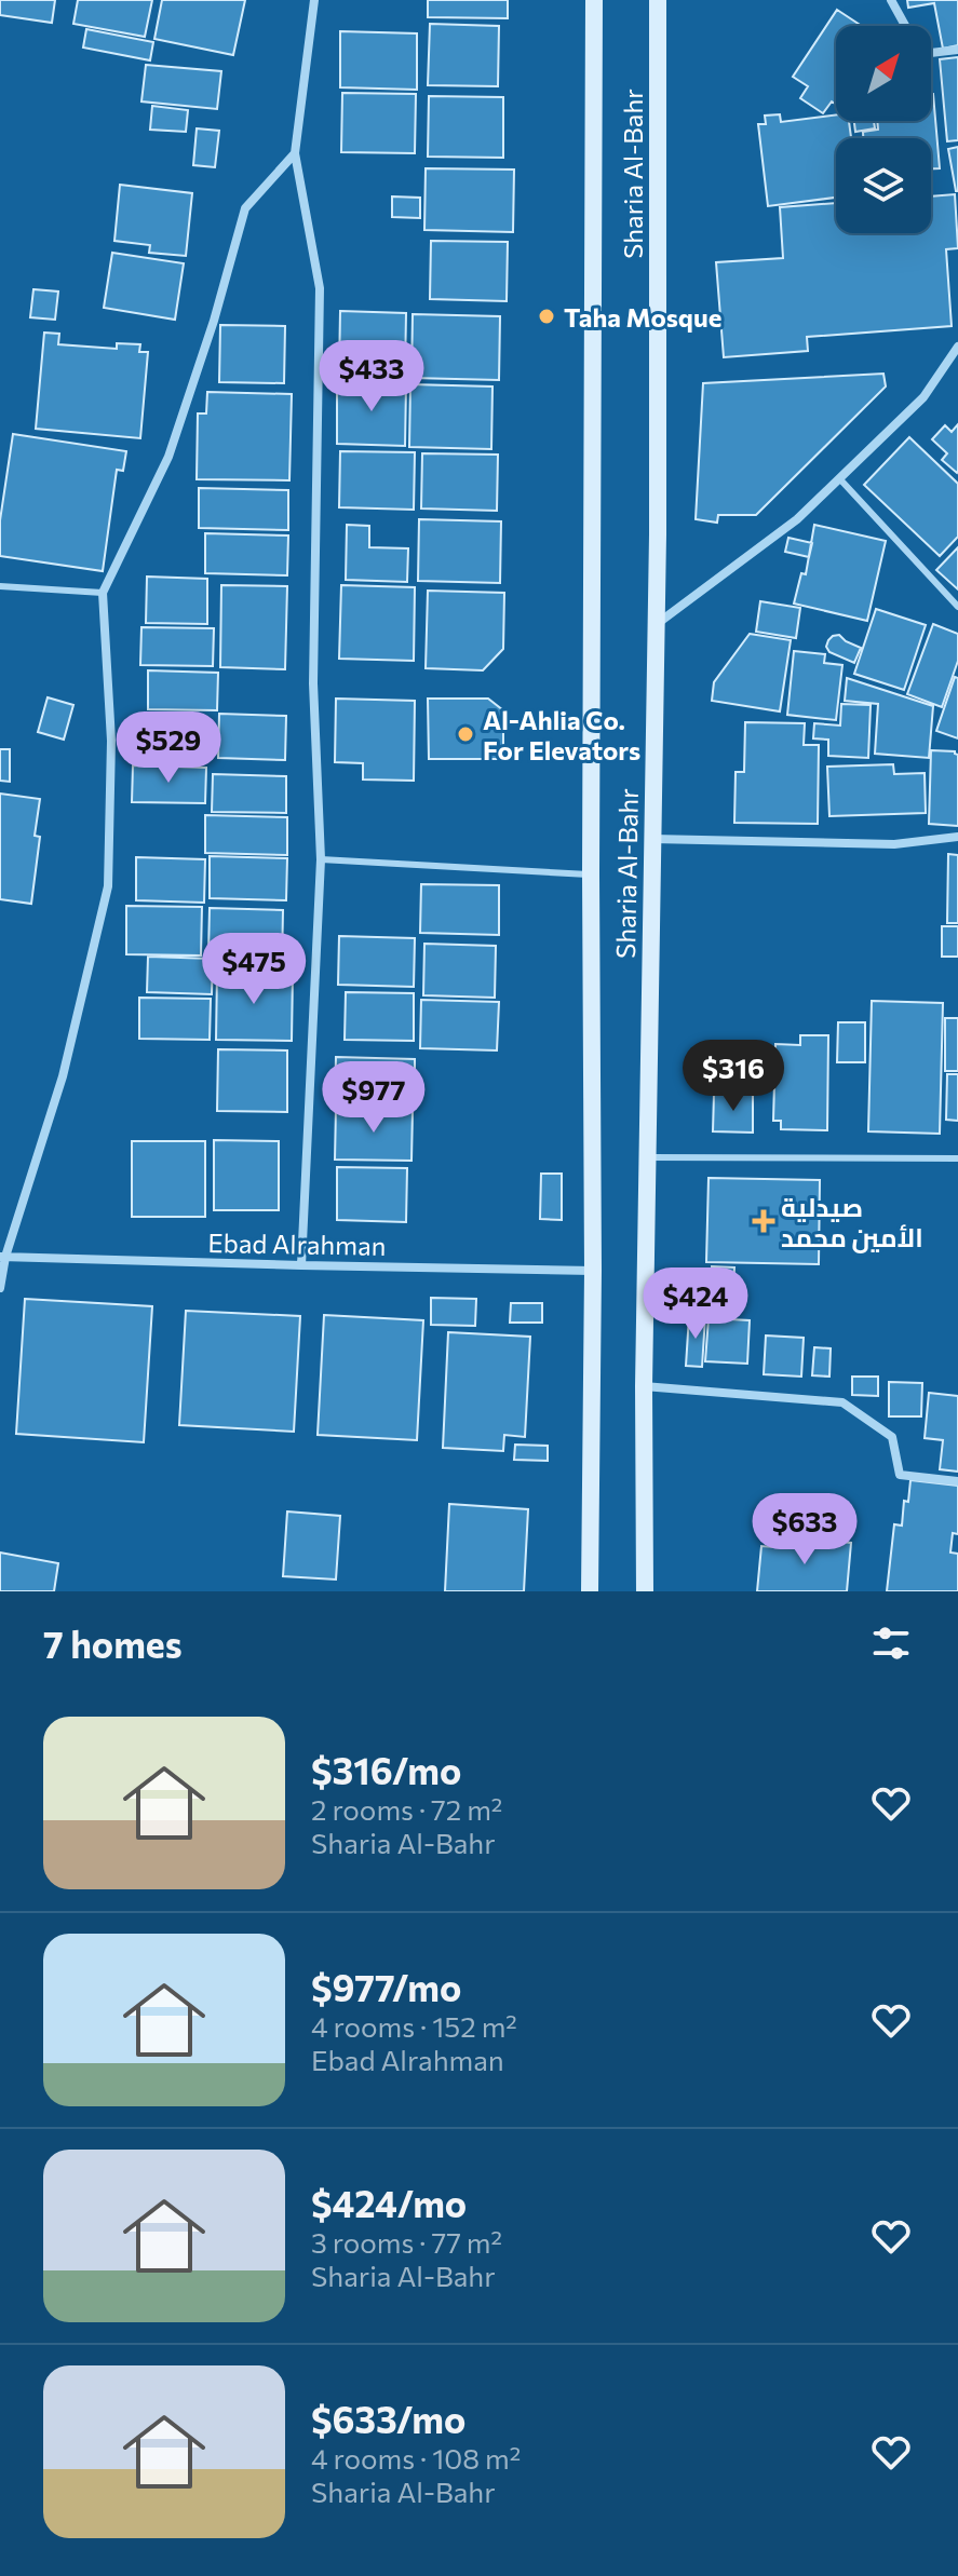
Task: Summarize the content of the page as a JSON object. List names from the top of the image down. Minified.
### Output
{"streets":{"main road":["Sharia Al-Bahr"],"street":["Ebad Alrahman"]},"crossings":[["Sharia Al-Bahr","Ebad Alrahman"]],"places":{"other":["Taha Mosque","Al-Ahlia Co. For Elevators"],"health":["صيدلية الأمين محمد"]},"north":"top right","page":{"price":["$433","$529","$475","$316","$977","$424","$633"],"heading":"7 homes","list":[{"name":"$316/mo","note":"2 rooms · 72 m² · Sharia Al-Bahr"},{"name":"$977/mo","note":"4 rooms · 152 m² · Ebad Alrahman"},{"name":"$424/mo","note":"3 rooms · 77 m² · Sharia Al-Bahr"},{"name":"$633/mo","note":"4 rooms · 108 m² · Sharia Al-Bahr"}]}}
